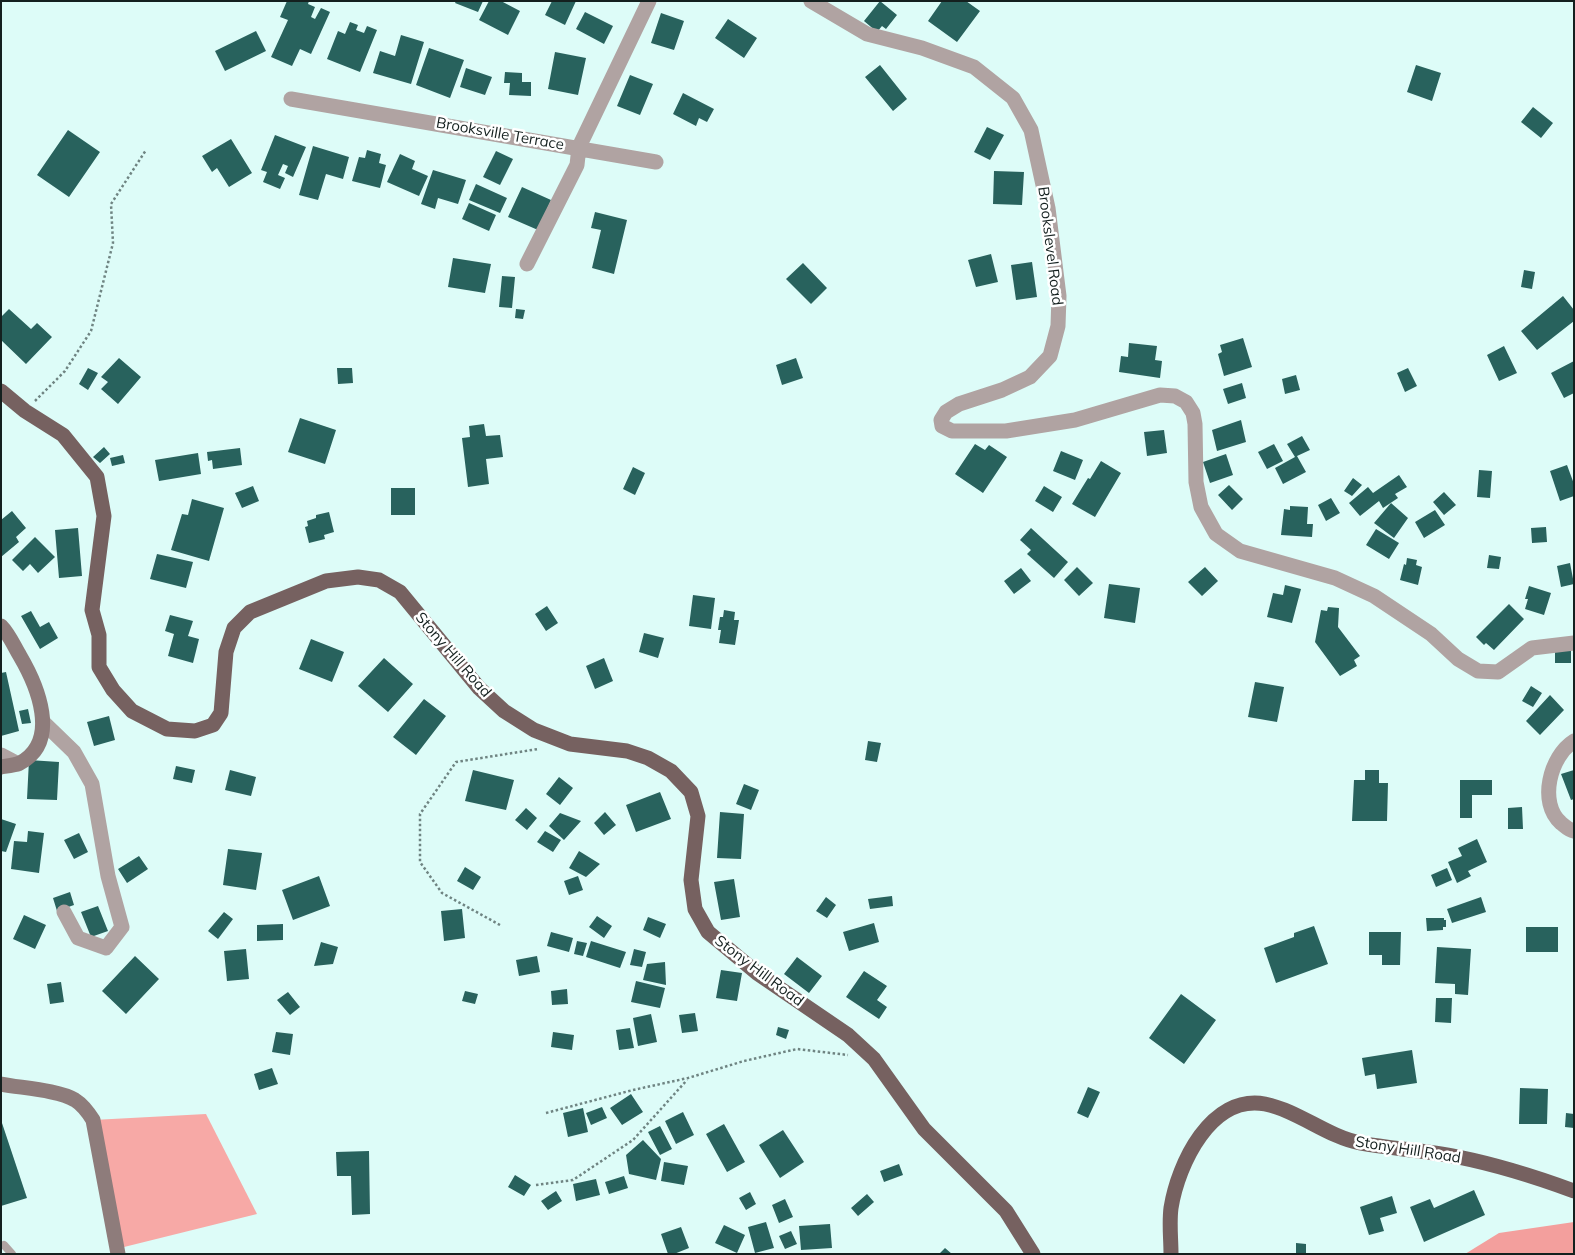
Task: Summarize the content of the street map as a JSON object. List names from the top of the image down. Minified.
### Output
{"streets":{"main road":["Stony Hill Road"],"street":["Brooksville Terrace","Brookslevel Road"]}}
